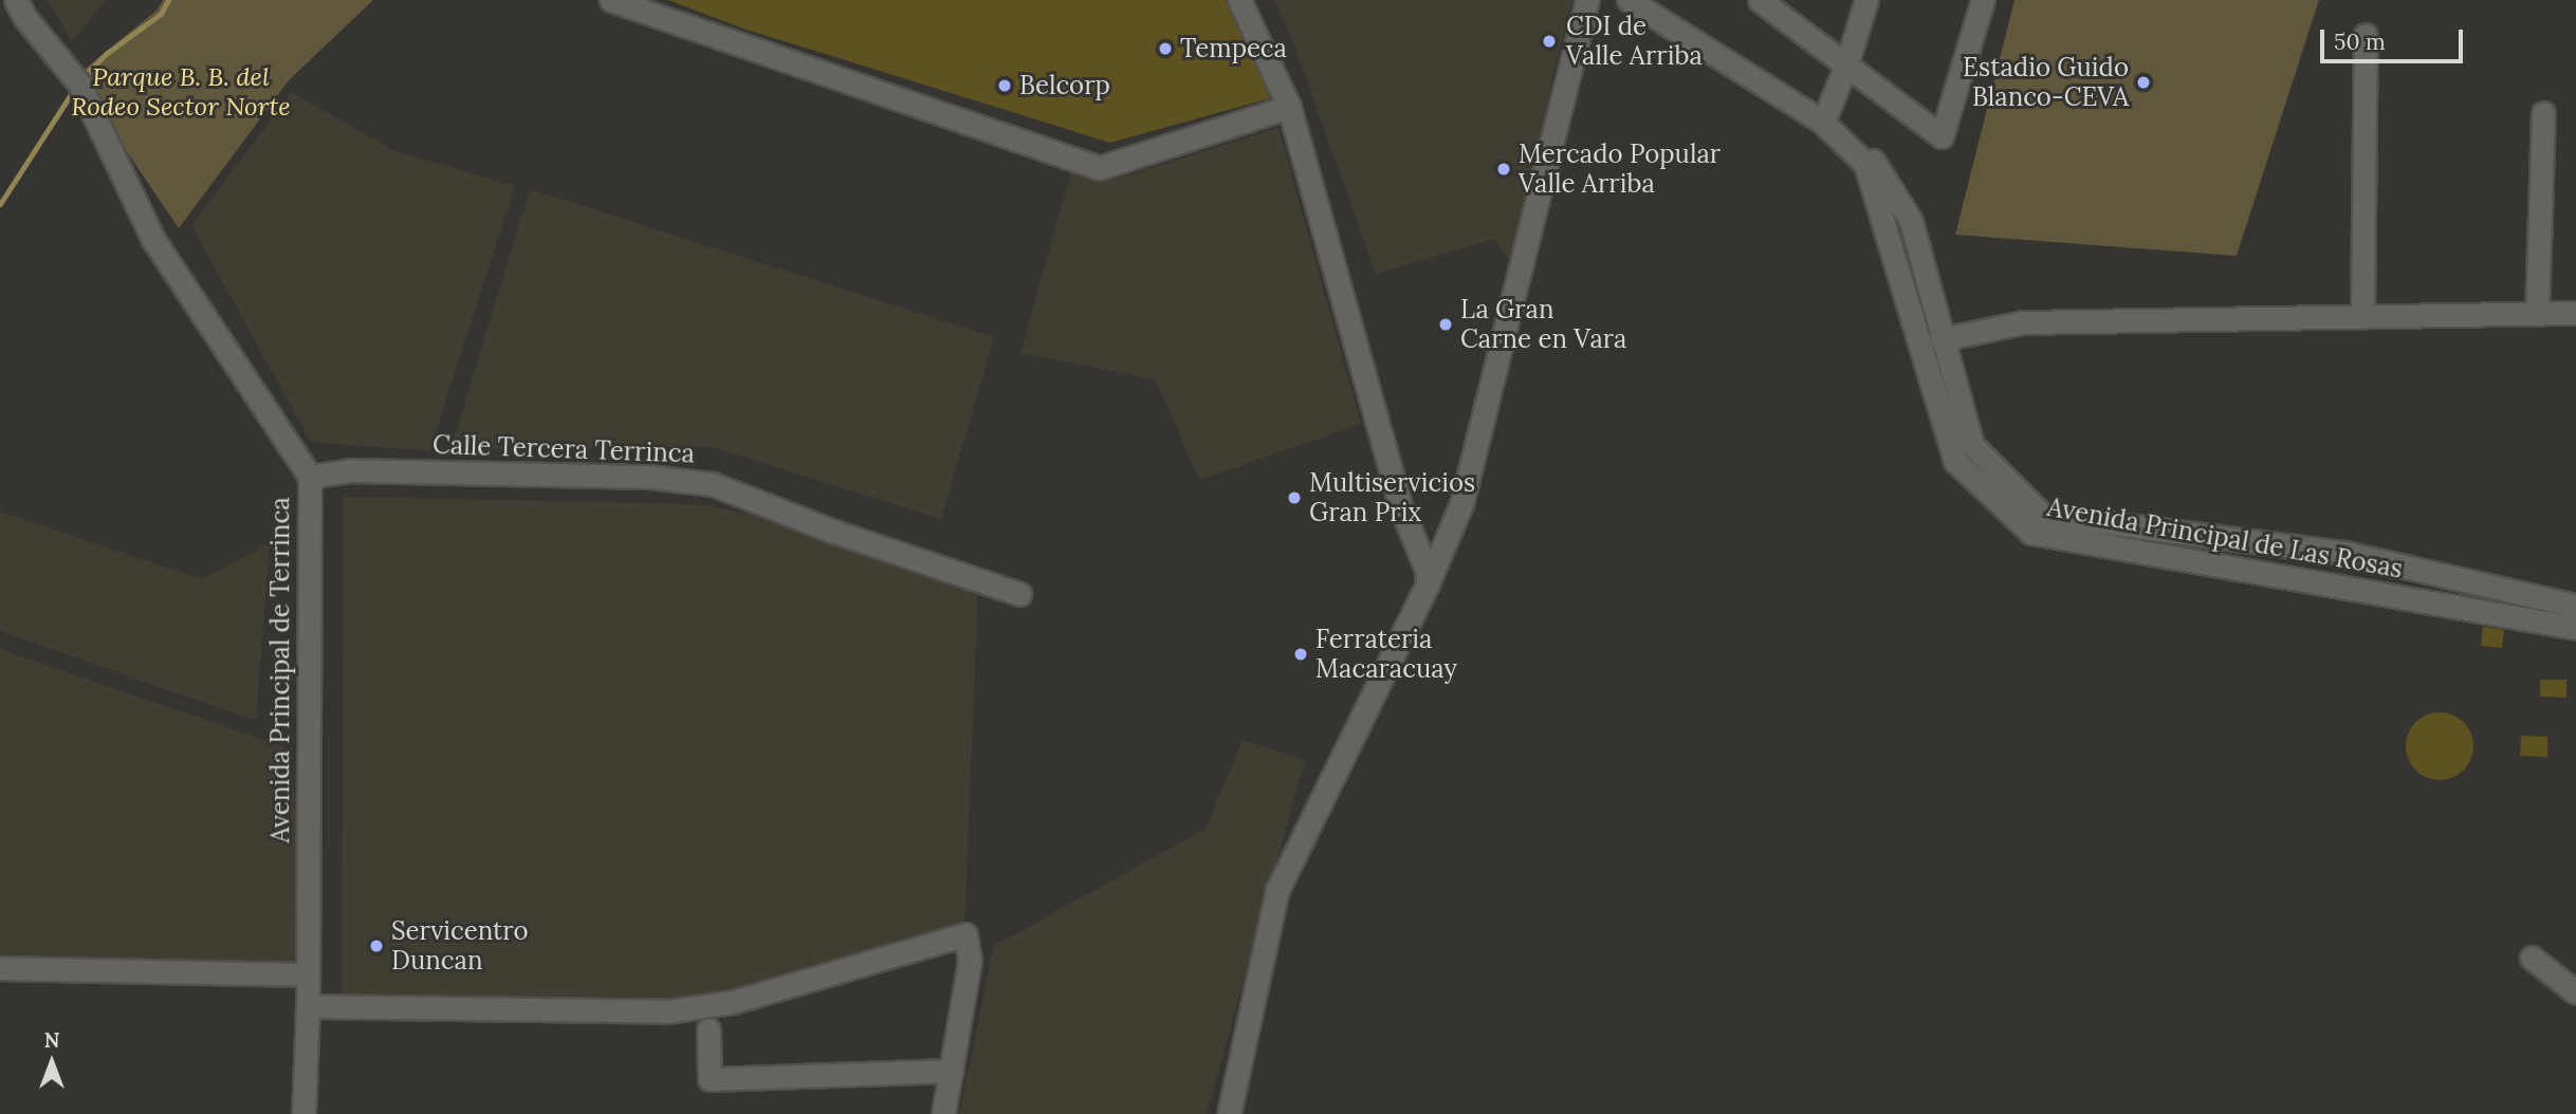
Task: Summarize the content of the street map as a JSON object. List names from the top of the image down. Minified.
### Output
{"streets":{"street":["Calle Tercera Terrinca","Avenida Principal de Las Rosas","Avenida Principal de Terrinca"]},"crossings":[["Calle Tercera Terrinca","Avenida Principal de Terrinca"]],"parks":["Parque B. B. del Rodeo Sector Norte"],"places":["CDI de Valle Arriba","Tempeca","Estadio Guido Blanco-CEVA","Belcorp","Mercado Popular Valle Arriba","La Gran Carne en Vara","Multiservicios Gran Prix","Ferrateria Macaracuay","Servicentro Duncan"],"scale_bar":"50 m","north":"top"}
